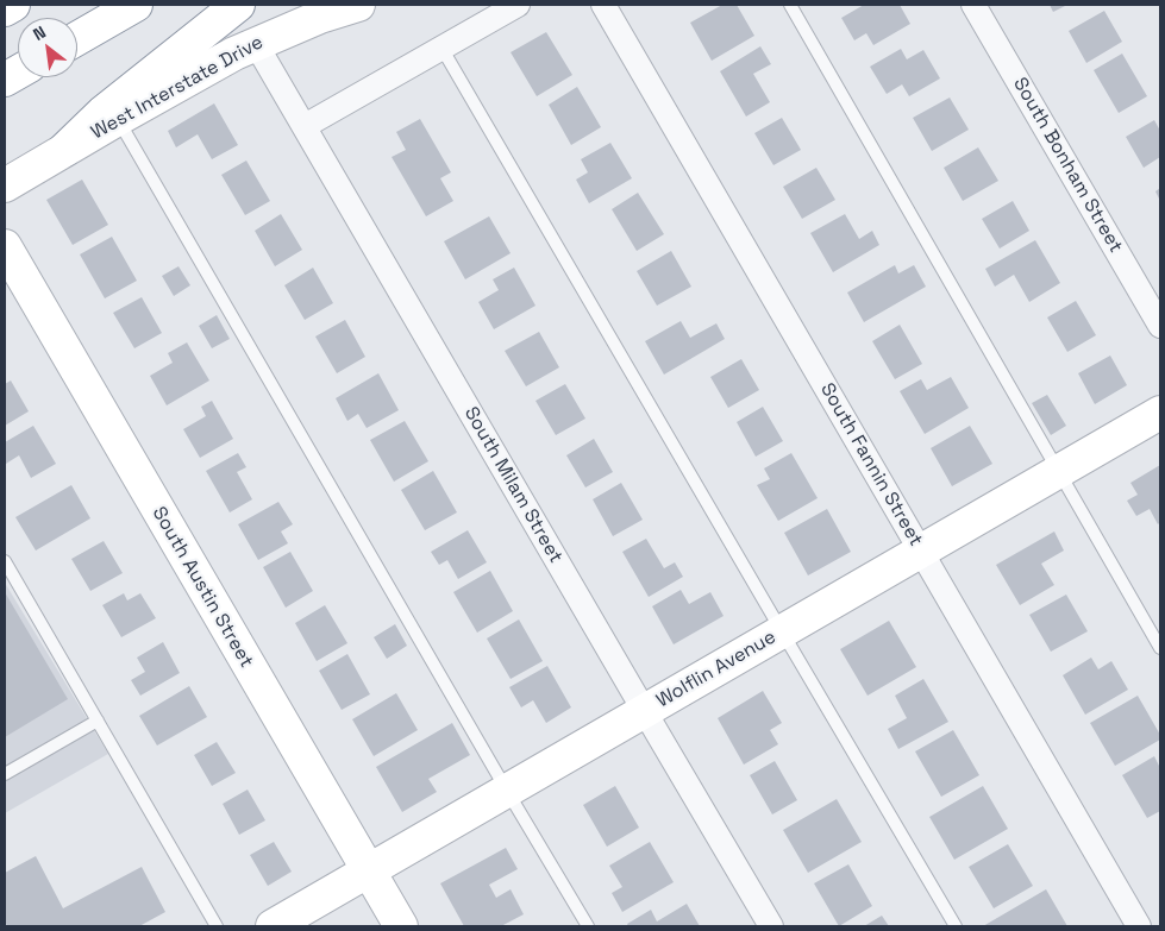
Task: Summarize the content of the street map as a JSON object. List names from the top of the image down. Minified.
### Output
{"streets":{"main road":["West Interstate Drive","South Austin Street","Wolflin Avenue"],"street":["South Bonham Street","South Fannin Street","South Milam Street"]},"crossings":[["West Interstate Drive","South Milam Street"],["South Fannin Street","Wolflin Avenue"],["South Milam Street","Wolflin Avenue"],["South Austin Street","Wolflin Avenue"]],"north":"top left"}
